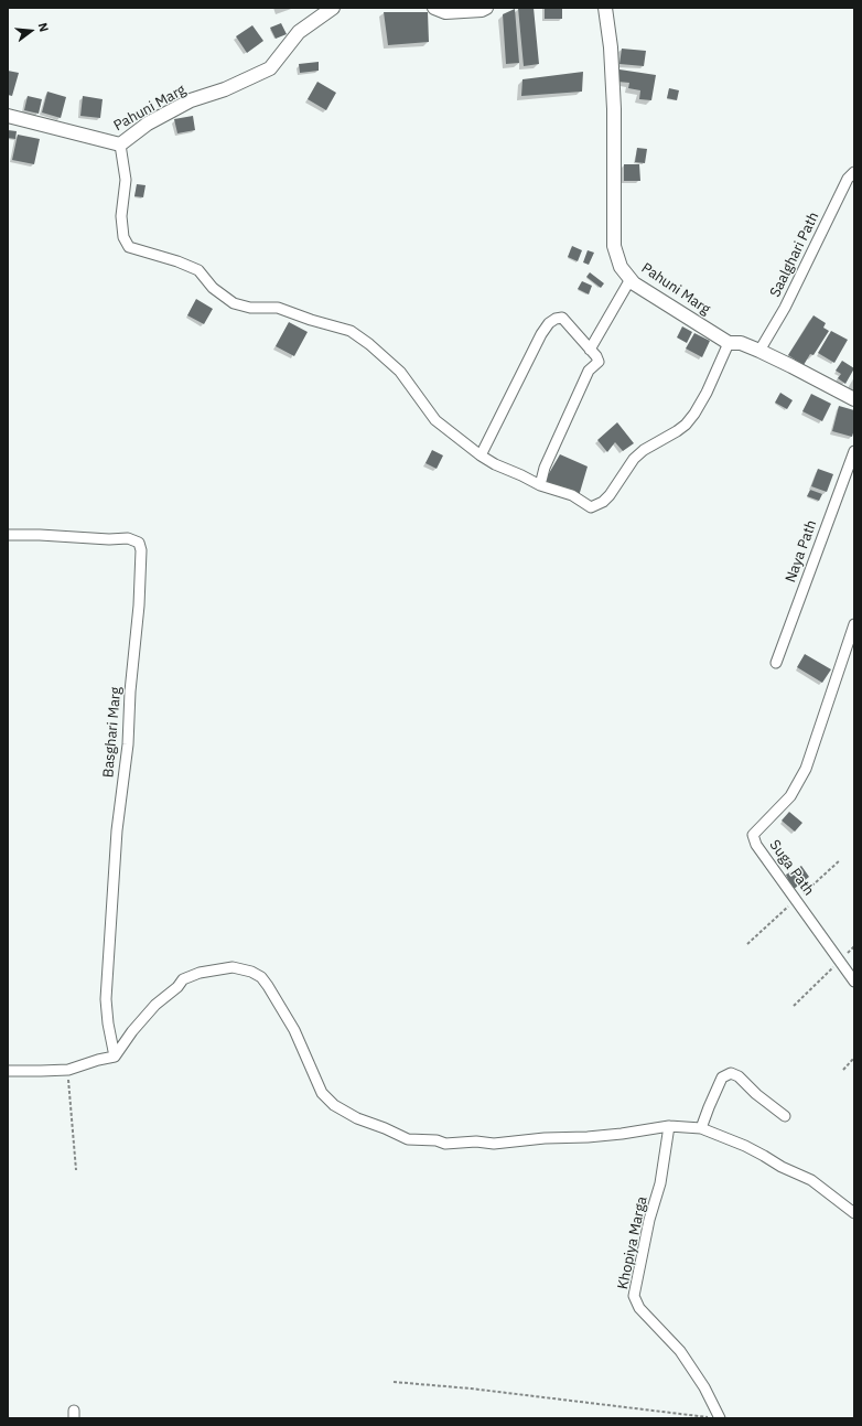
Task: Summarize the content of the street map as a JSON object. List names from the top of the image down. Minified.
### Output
{"streets":{"street":["Pahuni Marg","Saalghari Path","Naya Path","Basghari Marg","Suga Path","Khopiya Marga"]},"crossings":[["Pahuni Marg","Saalghari Path"]],"north":"right"}
